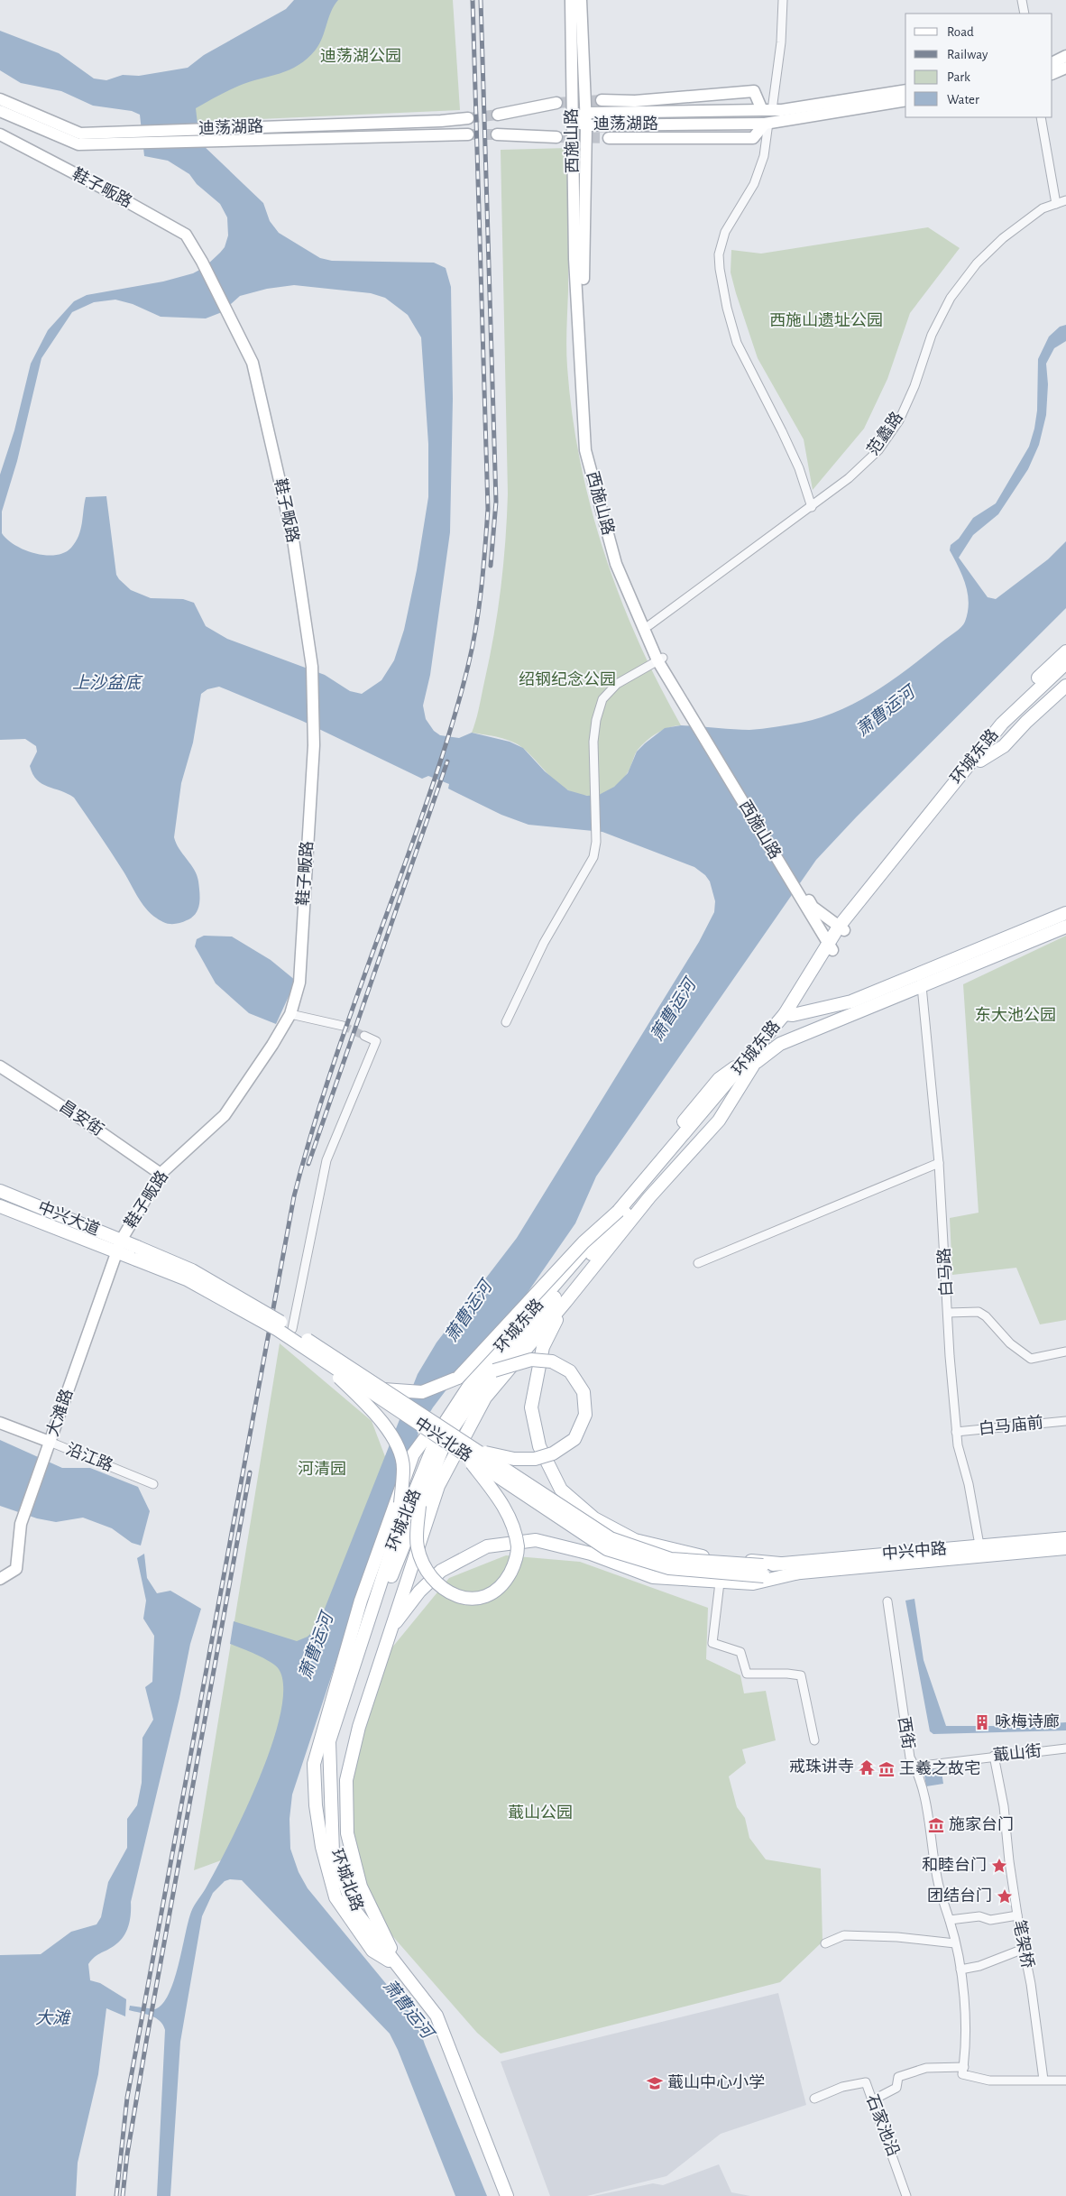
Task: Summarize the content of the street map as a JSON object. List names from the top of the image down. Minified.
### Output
{"streets":{"main road":["环城东路","中兴大道","中兴北路","环城北路","中兴中路"],"street":["迪荡湖路","西施山路","鞋子畈路","范蠡路","昌安街","白马路","大滩路","白马庙前","沿江路","西街","蕺山街","笔架桥","石家池沿"]},"crossings":[["迪荡湖路","西施山路"],["西施山路","范蠡路"],["西施山路","环城东路"],["鞋子畈路","昌安街"],["鞋子畈路","中兴大道"],["鞋子畈路","大滩路"],["环城东路","环城北路"],["中兴大道","大滩路"],["中兴大道","中兴北路"],["白马路","白马庙前"],["白马路","中兴中路"],["大滩路","沿江路"],["中兴北路","中兴中路"],["西街","蕺山街"],["蕺山街","笔架桥"]],"water":["上沙盆底","萧曹运河","大滩"],"parks":["迪荡湖公园","西施山遗址公园","绍钢纪念公园","东大池公园","河清园","蕺山公园"],"places":{"building":["咏梅诗廊"],"temple":["戒珠讲寺"],"museum":["王羲之故宅","施家台门"],"place":["和睦台门","团结台门"],"school or university":["蕺山中心小学"]},"legend":["Road","Railway","Park","Water"]}
